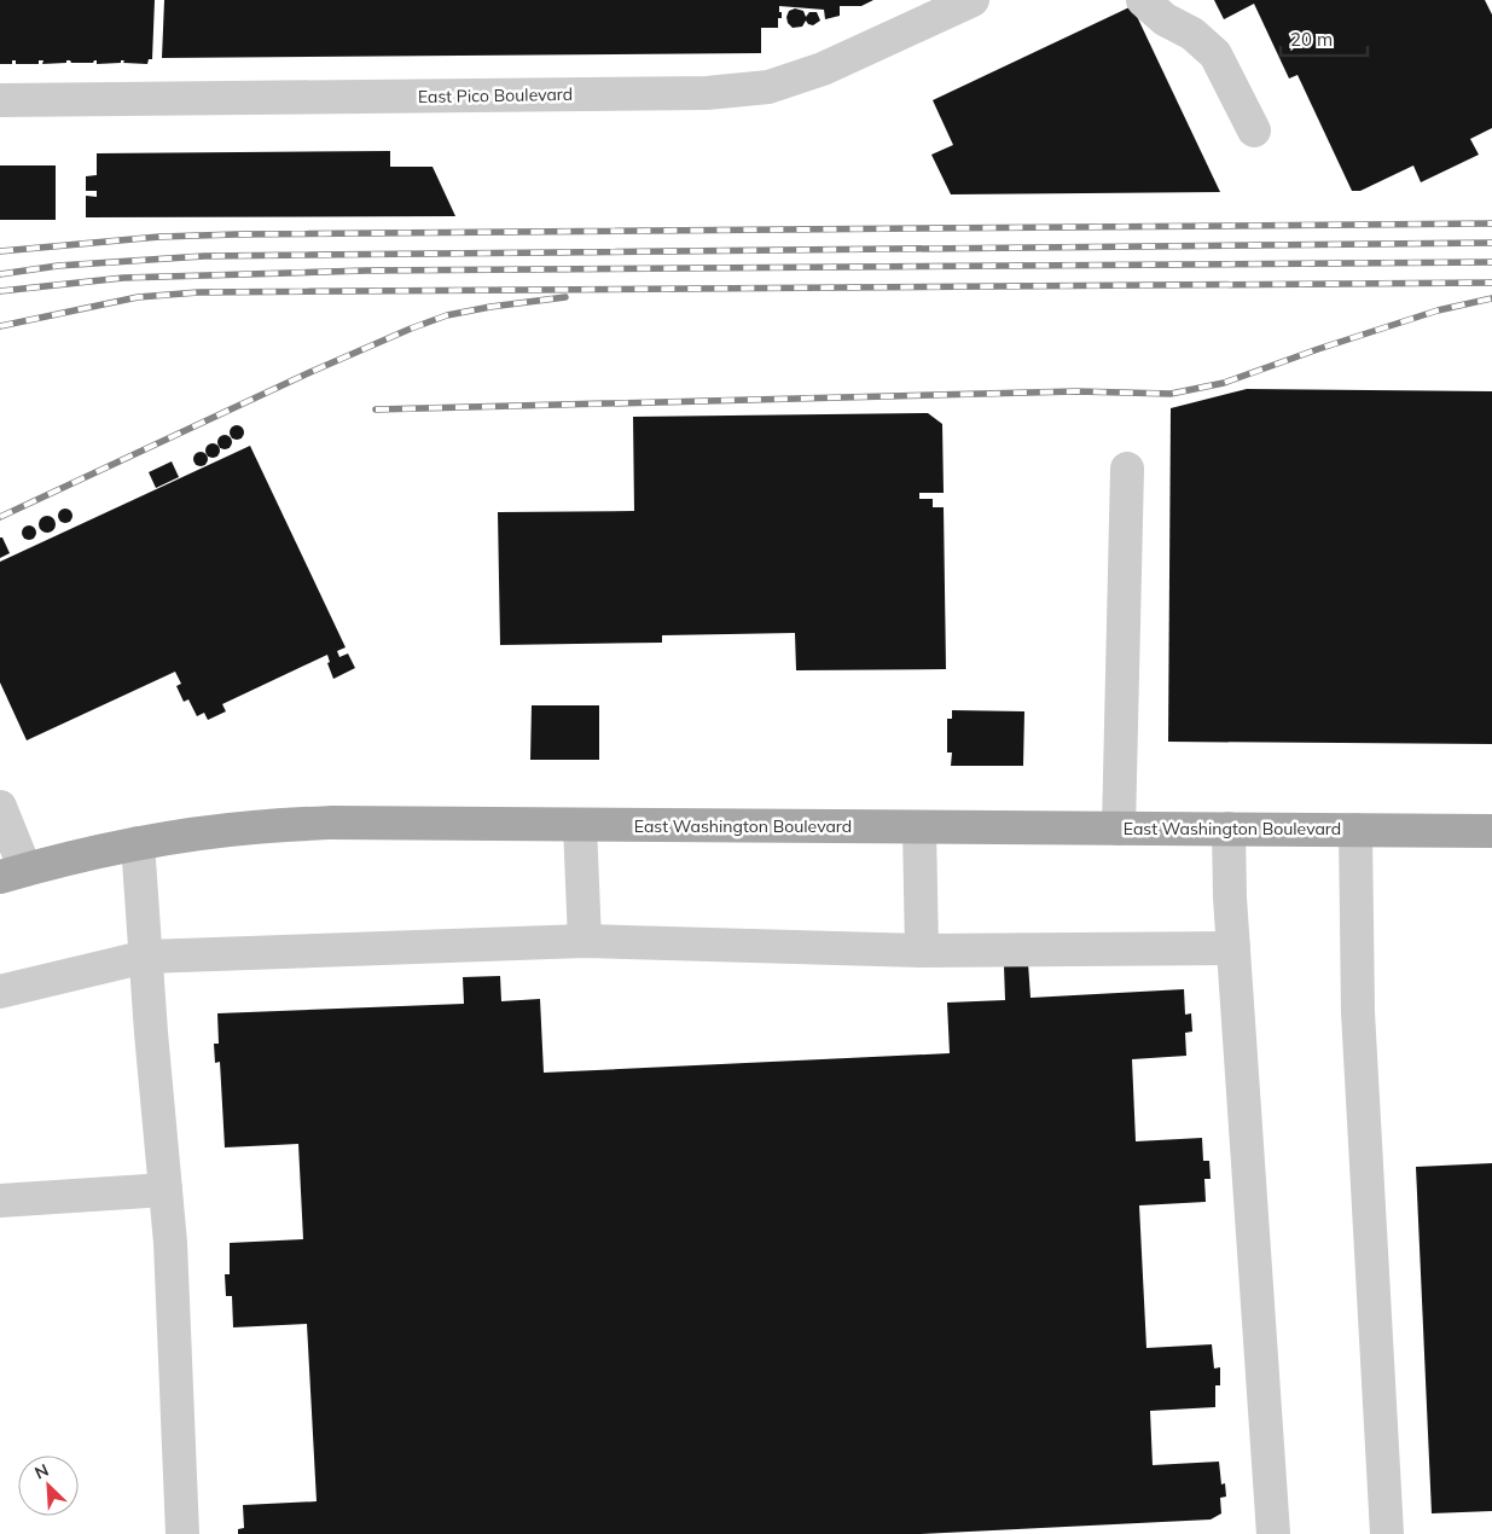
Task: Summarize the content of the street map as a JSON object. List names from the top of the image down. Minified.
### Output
{"streets":{"main road":["East Washington Boulevard"],"street":["East Pico Boulevard"]},"scale_bar":"20 m","north":"top left"}
